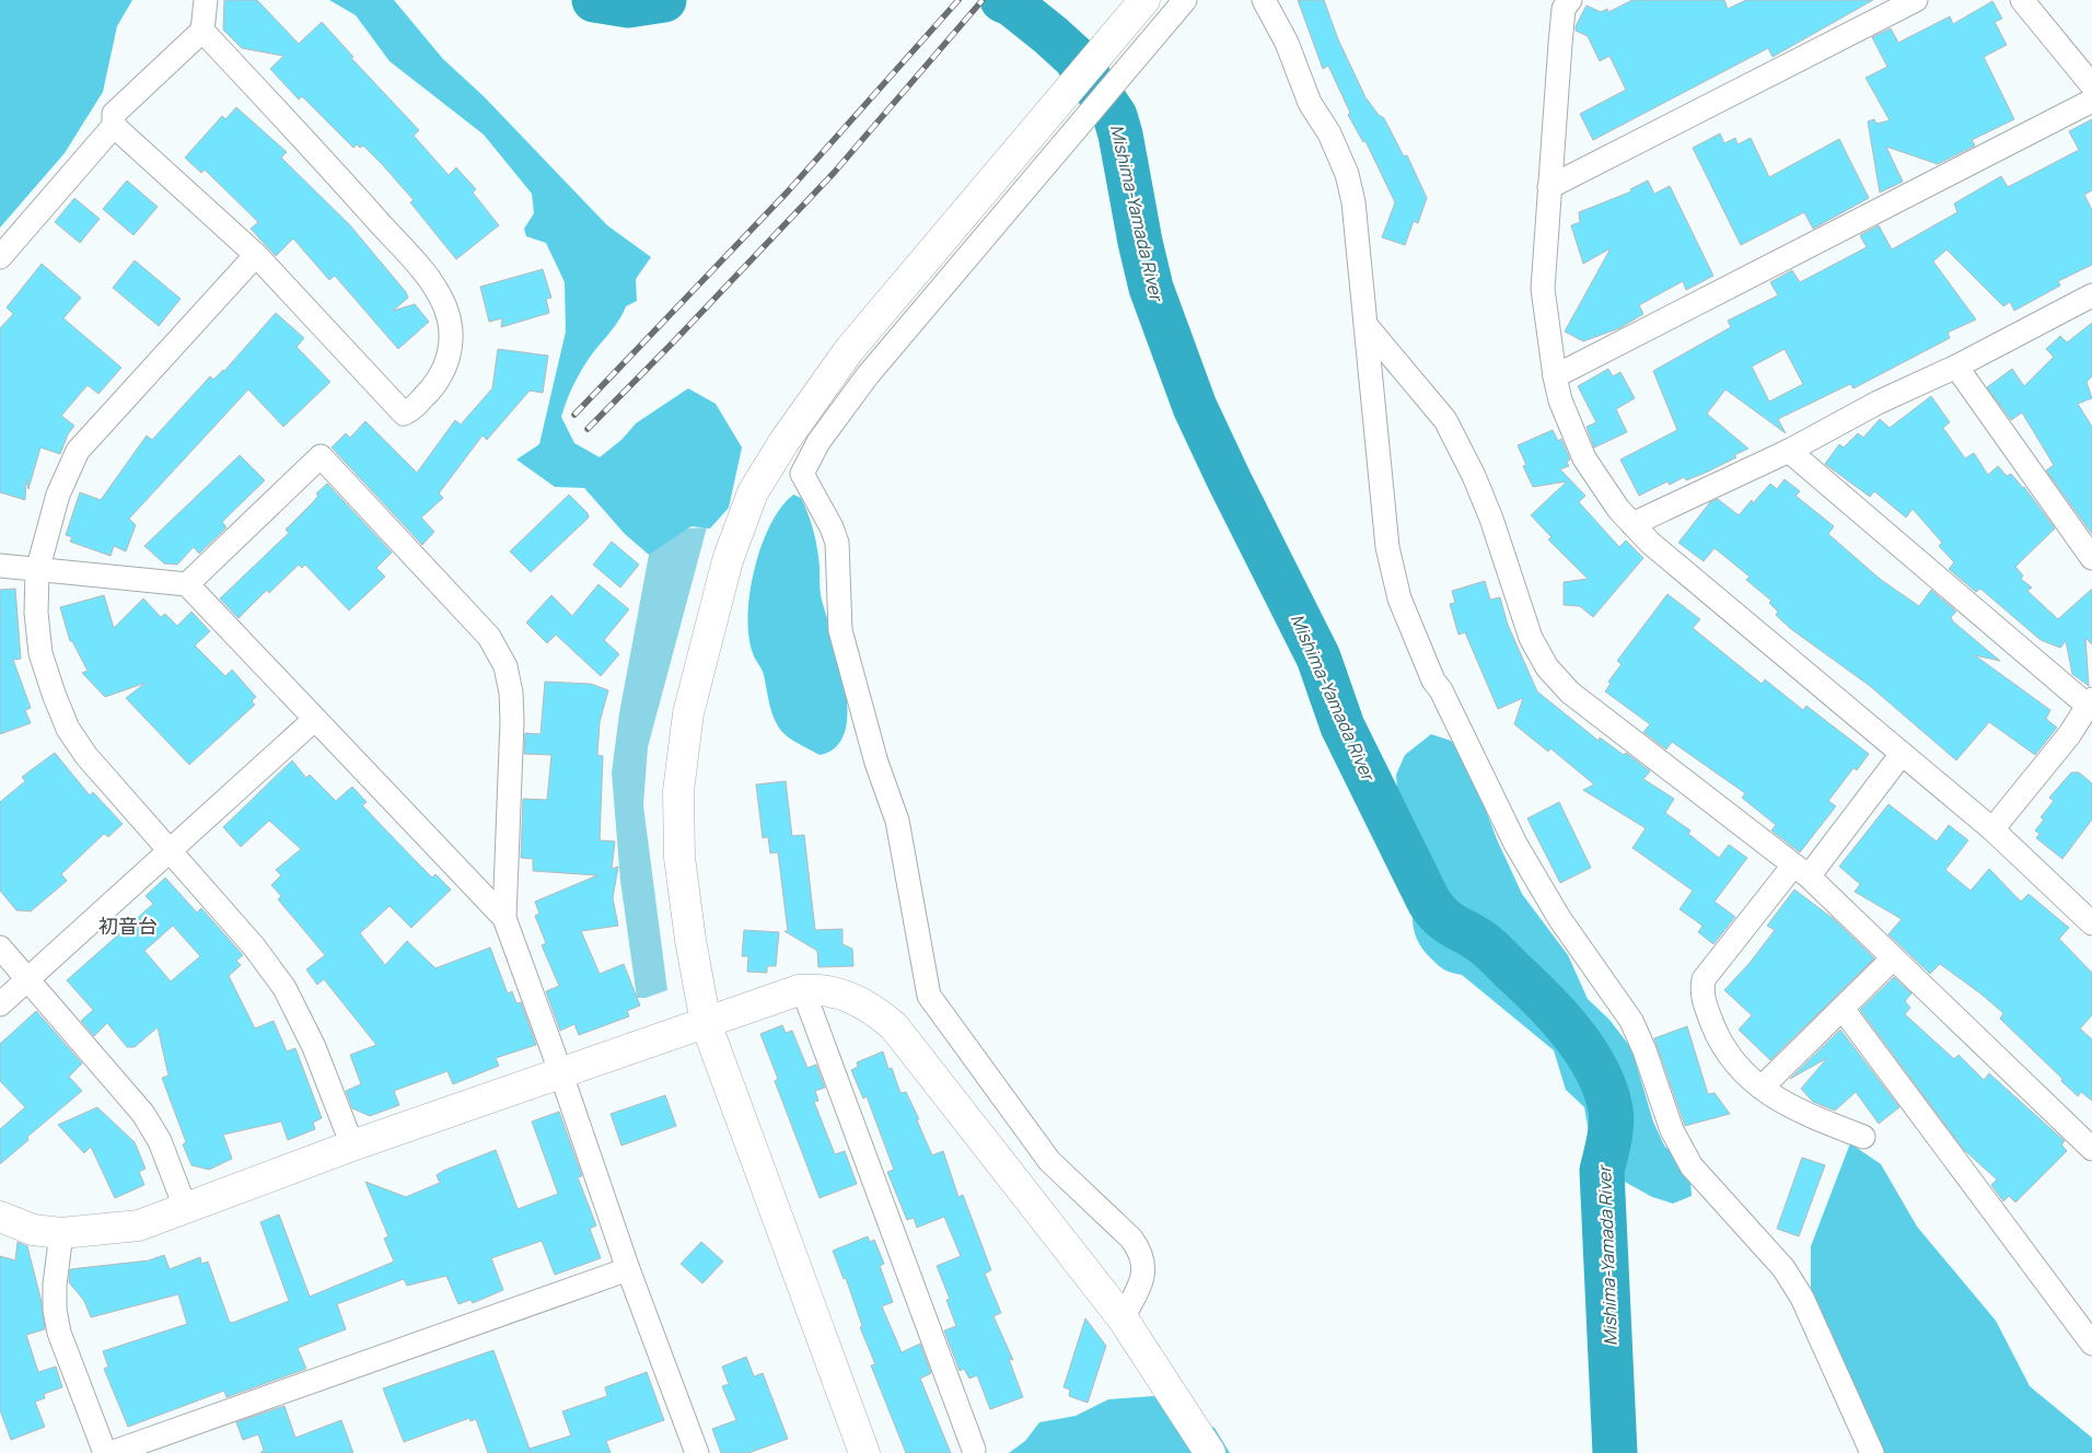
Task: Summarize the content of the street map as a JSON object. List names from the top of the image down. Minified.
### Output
{"districts":["初音台"],"water":["Mishima-Yamada River"]}
